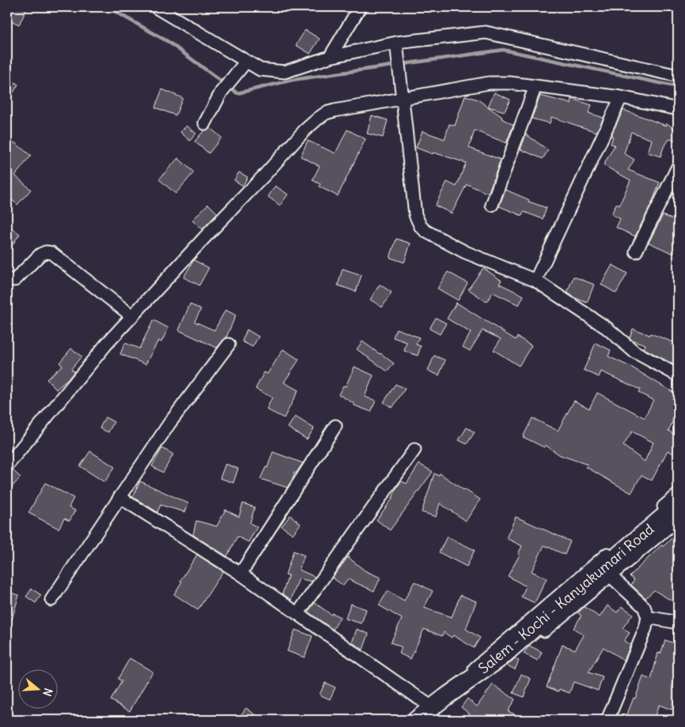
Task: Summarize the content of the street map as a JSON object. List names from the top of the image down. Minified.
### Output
{"streets":{"highway":["Salem - Kochi - Kanyakumari Road"]},"north":"right"}
